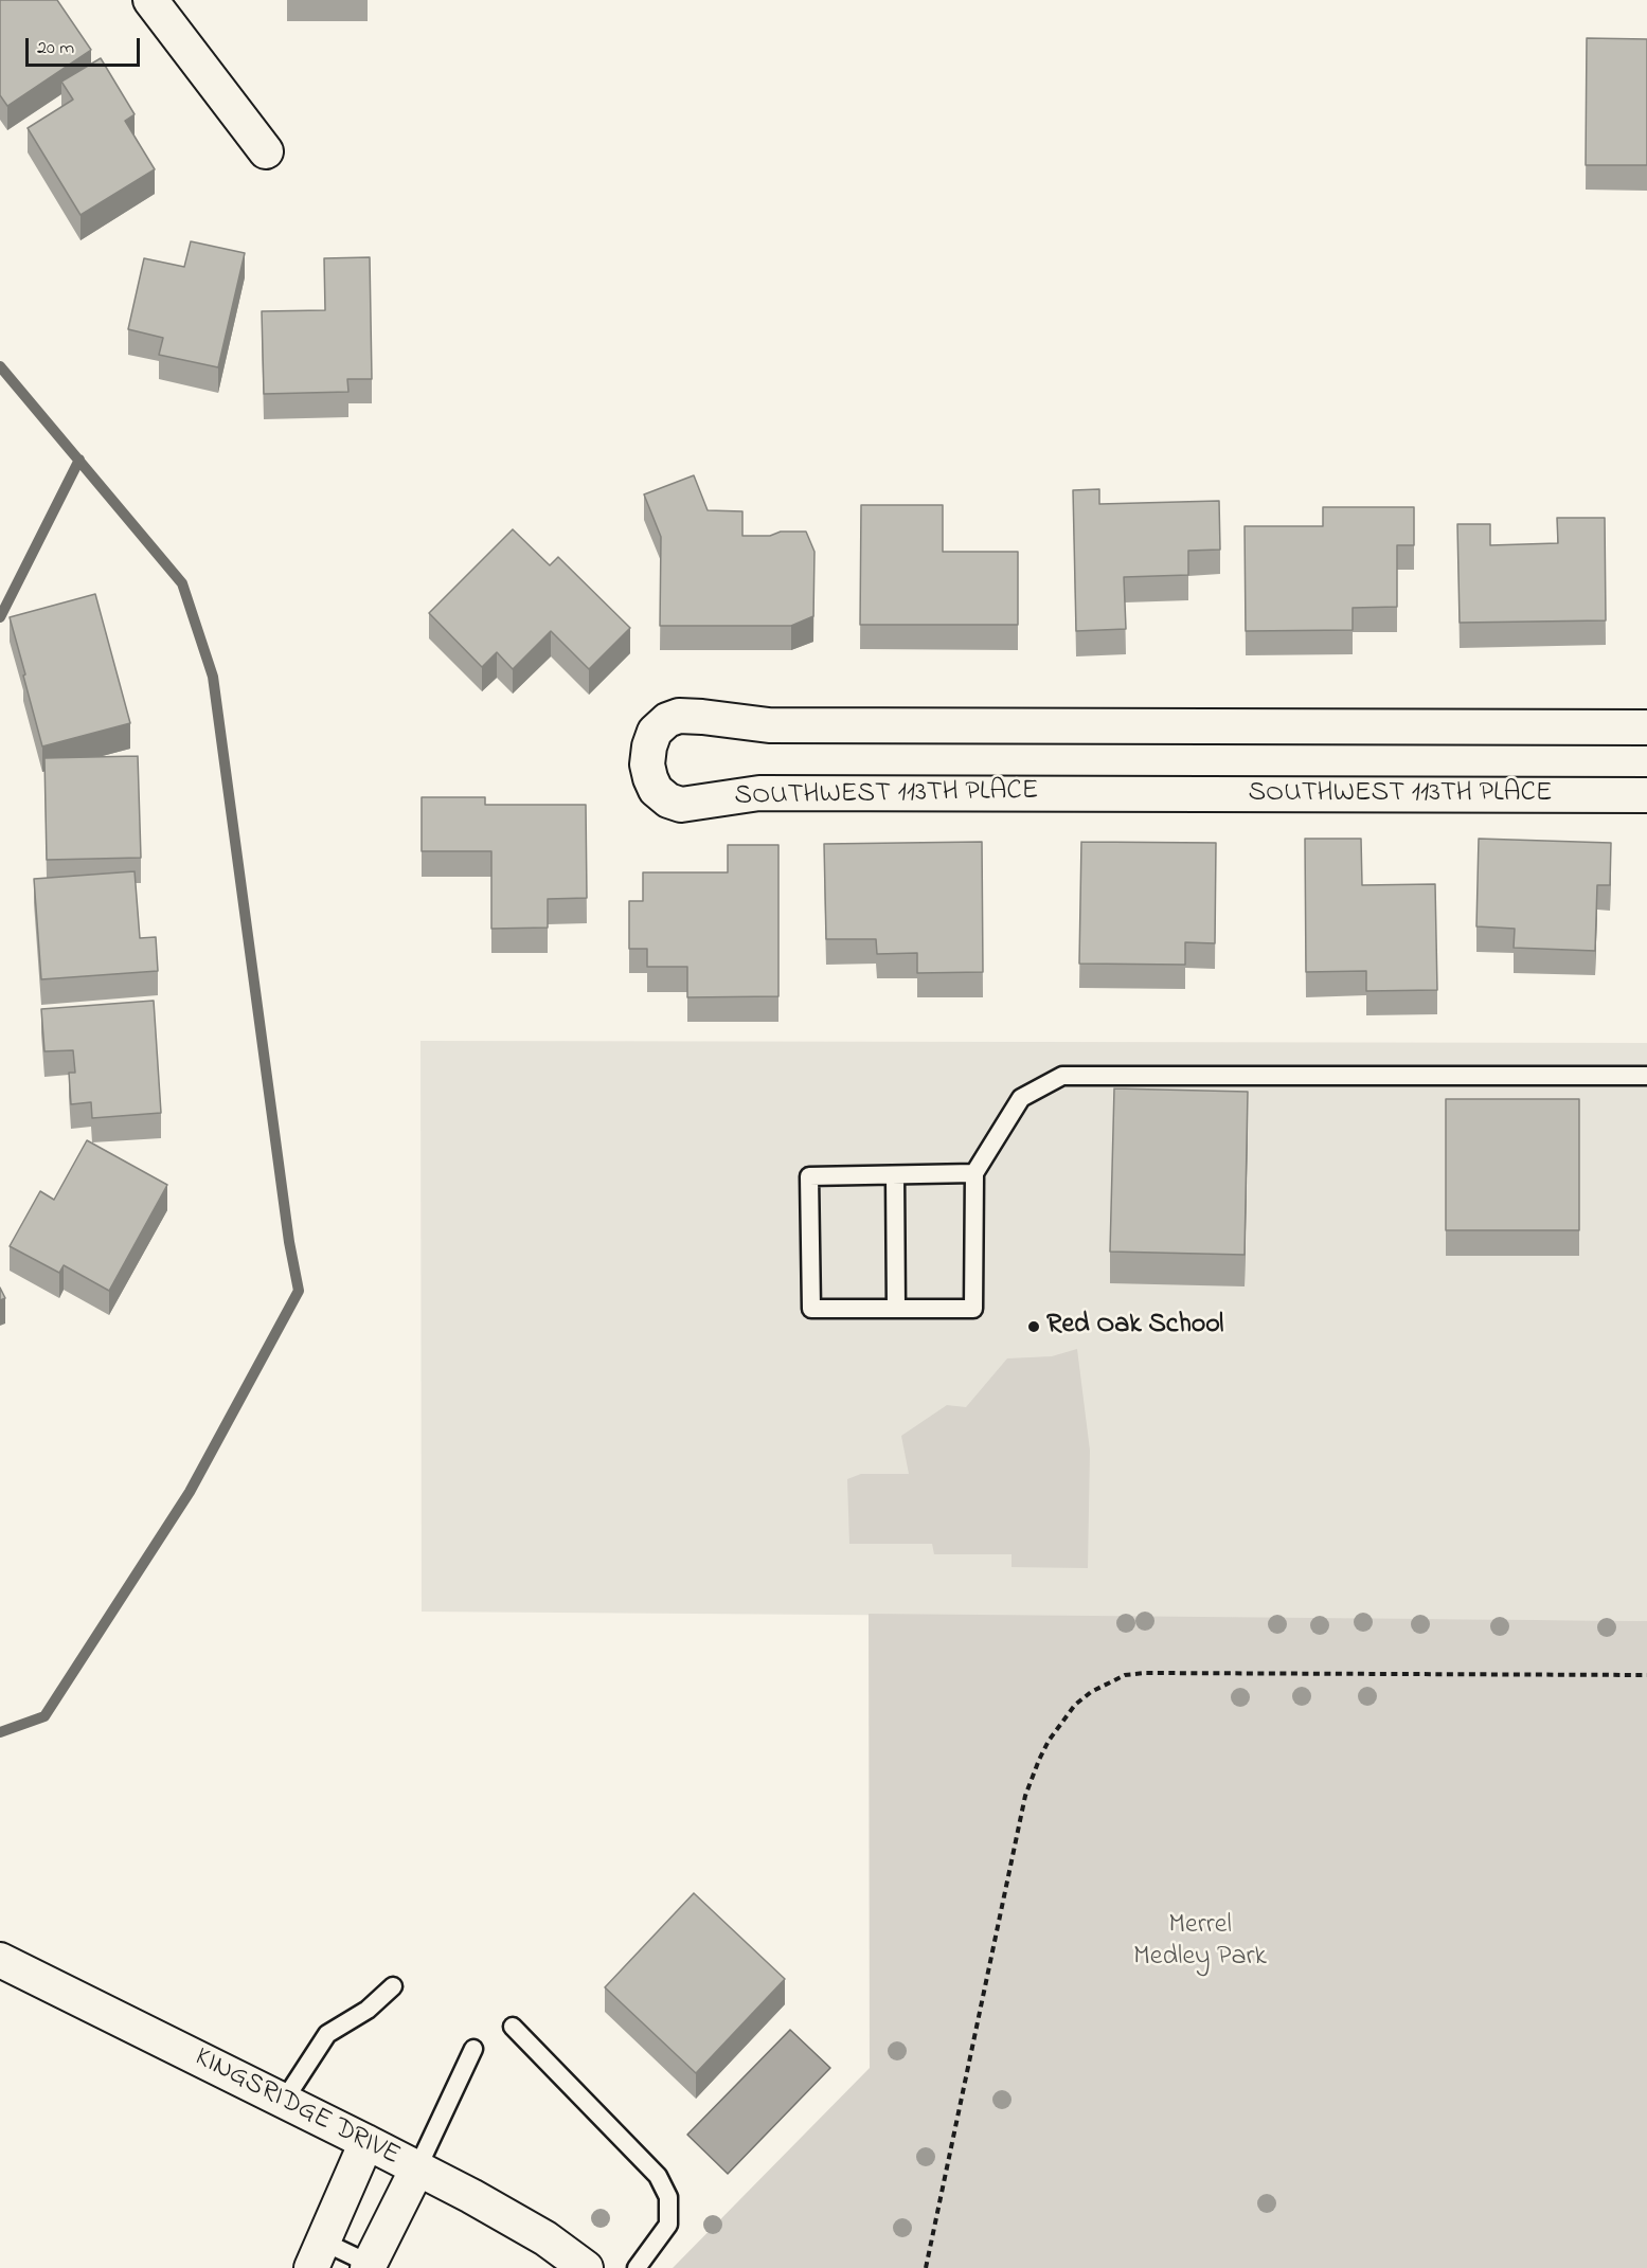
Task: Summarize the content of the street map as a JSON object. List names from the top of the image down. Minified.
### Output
{"streets":{"street":["SOUTHWEST 113TH PLACE","KINGSRIDGE DRIVE"]},"parks":["Merrel Medley Park"],"places":["Red Oak School"],"scale_bar":"20 m"}
